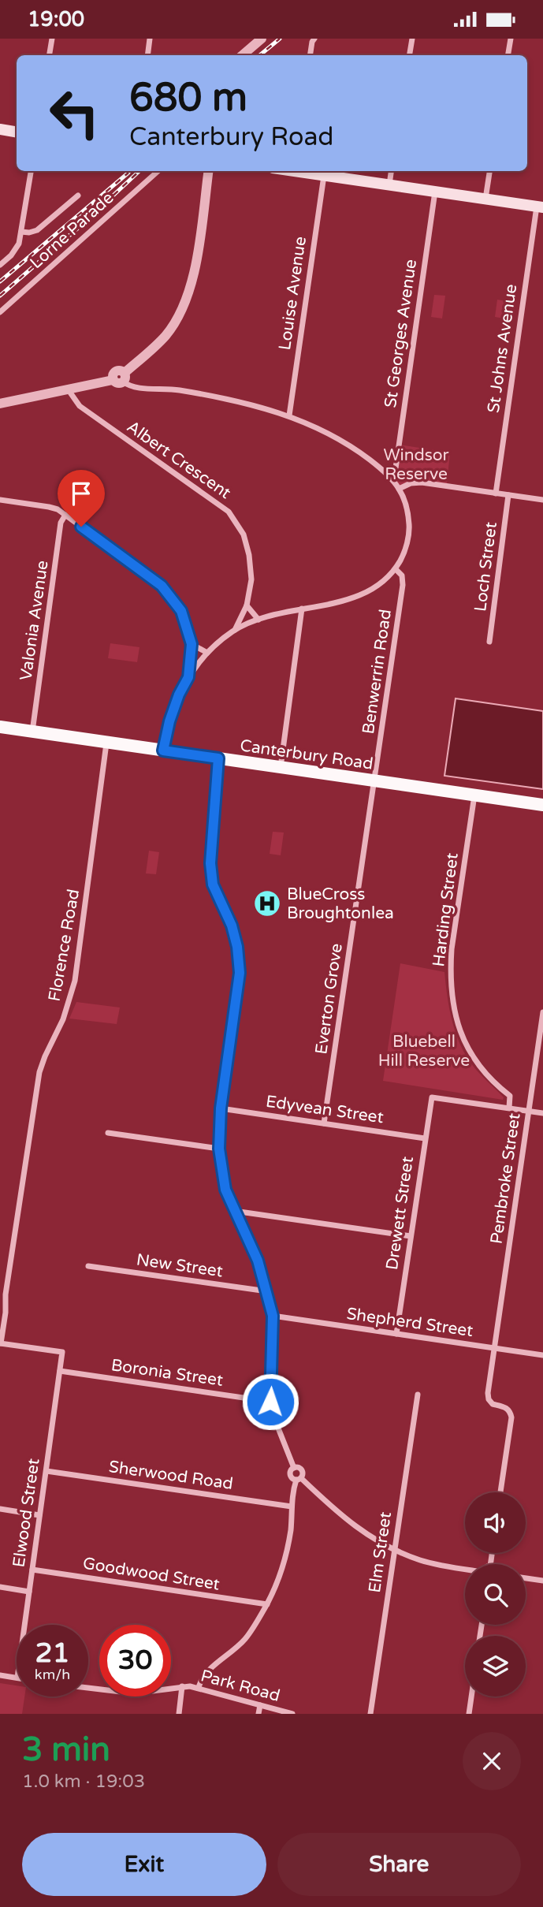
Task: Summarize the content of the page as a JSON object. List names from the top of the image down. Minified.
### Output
{"streets":{"main road":["Canterbury Road"],"street":["Lorne Parade","Louise Avenue","St Georges Avenue","St Johns Avenue","Albert Crescent","Loch Street","Valonia Avenue","Benwerrin Road","Harding Street","Florence Road","Everton Grove","Edyvean Street","Pembroke Street","Drewett Street","New Street","Shepherd Street","Boronia Street","Sherwood Road","Elwood Street","Elm Street","Goodwood Street","Park Road"]},"crossings":[["Valonia Avenue","Canterbury Road"],["Benwerrin Road","Canterbury Road"],["Benwerrin Road","Everton Grove"],["Canterbury Road","Harding Street"],["Canterbury Road","Florence Road"],["Canterbury Road","Everton Grove"],["Harding Street","Drewett Street"],["Florence Road","Elwood Street"],["Everton Grove","Edyvean Street"],["Edyvean Street","Drewett Street"],["Pembroke Street","Shepherd Street"],["Drewett Street","Shepherd Street"],["Boronia Street","Elwood Street"],["Sherwood Road","Elwood Street"],["Elwood Street","Goodwood Street"]],"parks":["Windsor Reserve","Bluebell Hill Reserve"],"places":{"hospital":["BlueCross Broughtonlea"]},"page":{"status":"19:00","turn":["680 m","Canterbury Road"],"speed":"21 km/h","limit":"30","heading":["3 min","1.0 km · 19:03"],"buttons":["Exit","Share"]}}
